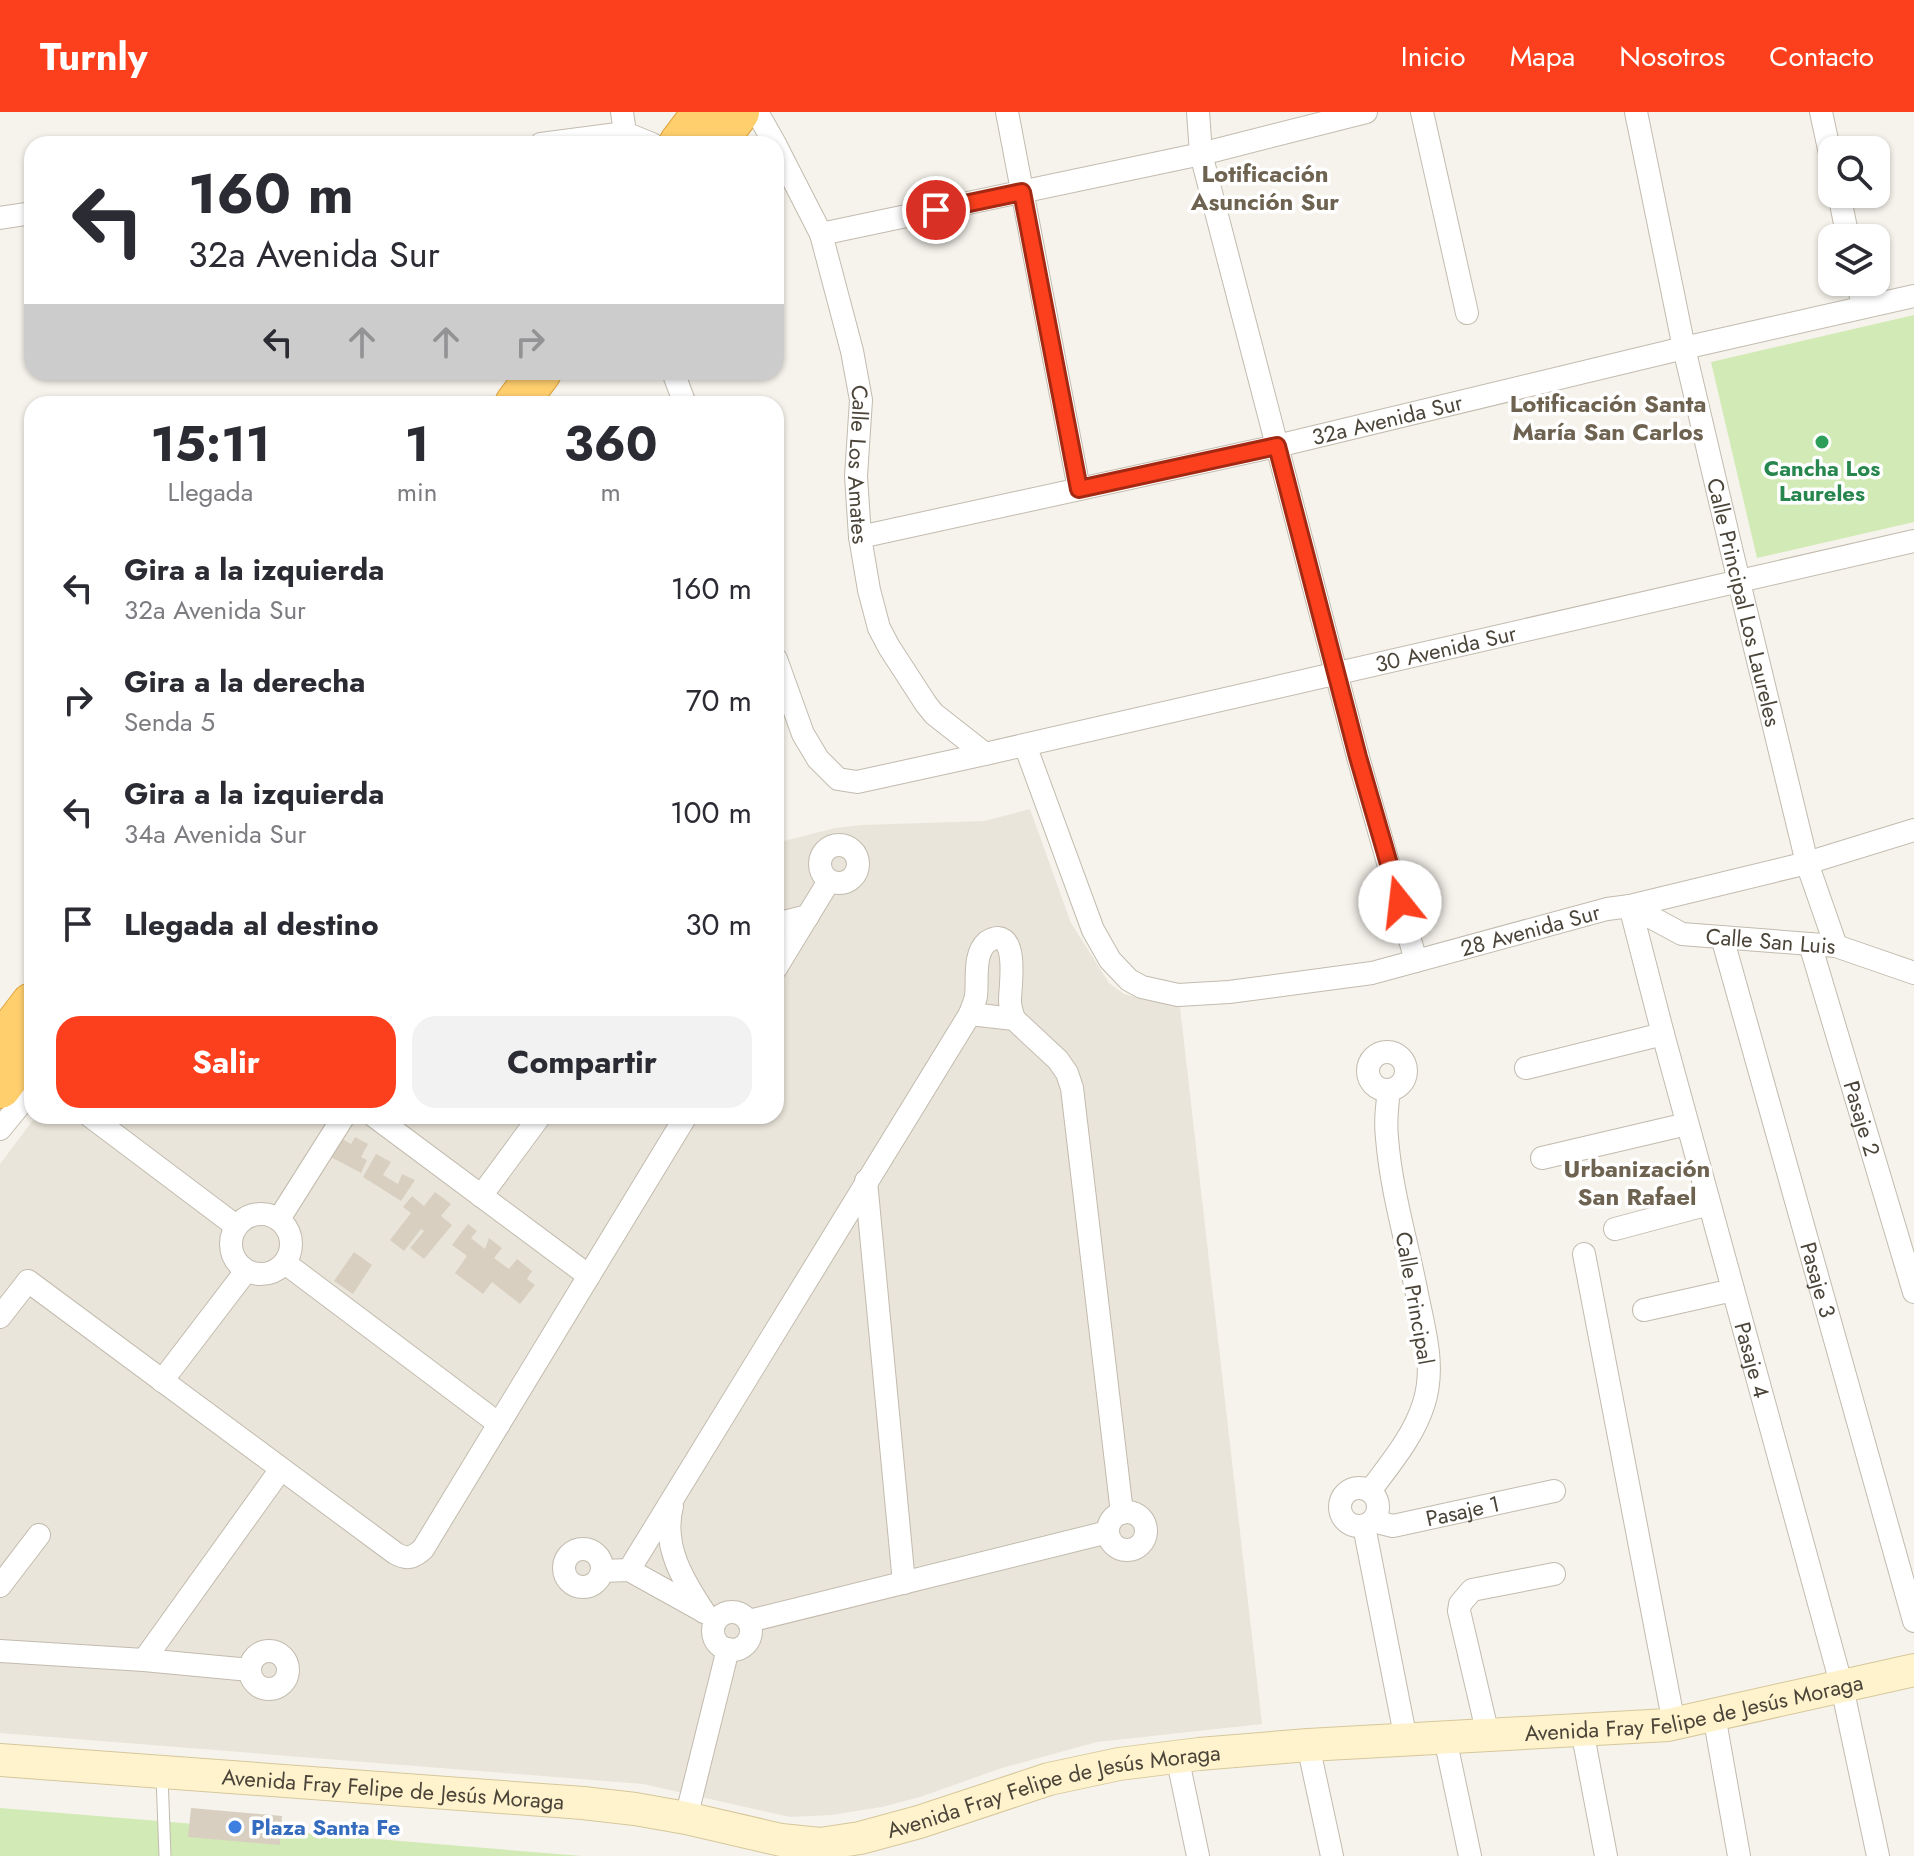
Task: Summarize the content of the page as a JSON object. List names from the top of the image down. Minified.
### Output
{"streets":{"street":["32a Avenida Sur","Calle Los Amates","Calle Principal Los Laureles","30 Avenida Sur","28 Avenida Sur","Calle San Luis","Pasaje 2","Pasaje 3","Calle Principal","Pasaje 4","Pasaje 1","Avenida Fray Felipe de Jesús Moraga"]},"crossings":[["32a Avenida Sur","Calle Los Amates"],["32a Avenida Sur","Calle Principal Los Laureles"],["Calle Los Amates","30 Avenida Sur"],["Calle Principal Los Laureles","30 Avenida Sur"],["Calle Principal Los Laureles","28 Avenida Sur"],["Calle Principal Los Laureles","Calle San Luis"],["30 Avenida Sur","28 Avenida Sur"],["28 Avenida Sur","Calle San Luis"],["28 Avenida Sur","Pasaje 4"],["Calle San Luis","Pasaje 2"],["Calle San Luis","Pasaje 3"],["Calle San Luis","Pasaje 4"],["Calle Principal","Pasaje 1"],["Pasaje 4","Avenida Fray Felipe de Jesús Moraga"]],"districts":["Lotificación Asunción Sur","Lotificación Santa María San Carlos","Urbanización San Rafael"],"places":["Cancha Los Laureles","Plaza Santa Fe"],"page":{"header":"Turnly","nav":["Inicio","Mapa","Nosotros","Contacto"],"turn":["160 m","32a Avenida Sur"],"eta":["15:11","Llegada","1","min","360","m"],"list":[{"name":"Gira a la izquierda","note":"32a Avenida Sur","value":"160 m"},{"name":"Gira a la derecha","note":"Senda 5","value":"70 m"},{"name":"Gira a la izquierda","note":"34a Avenida Sur","value":"100 m"},{"name":"Llegada al destino","value":"30 m"}],"buttons":["Salir","Compartir"]}}
